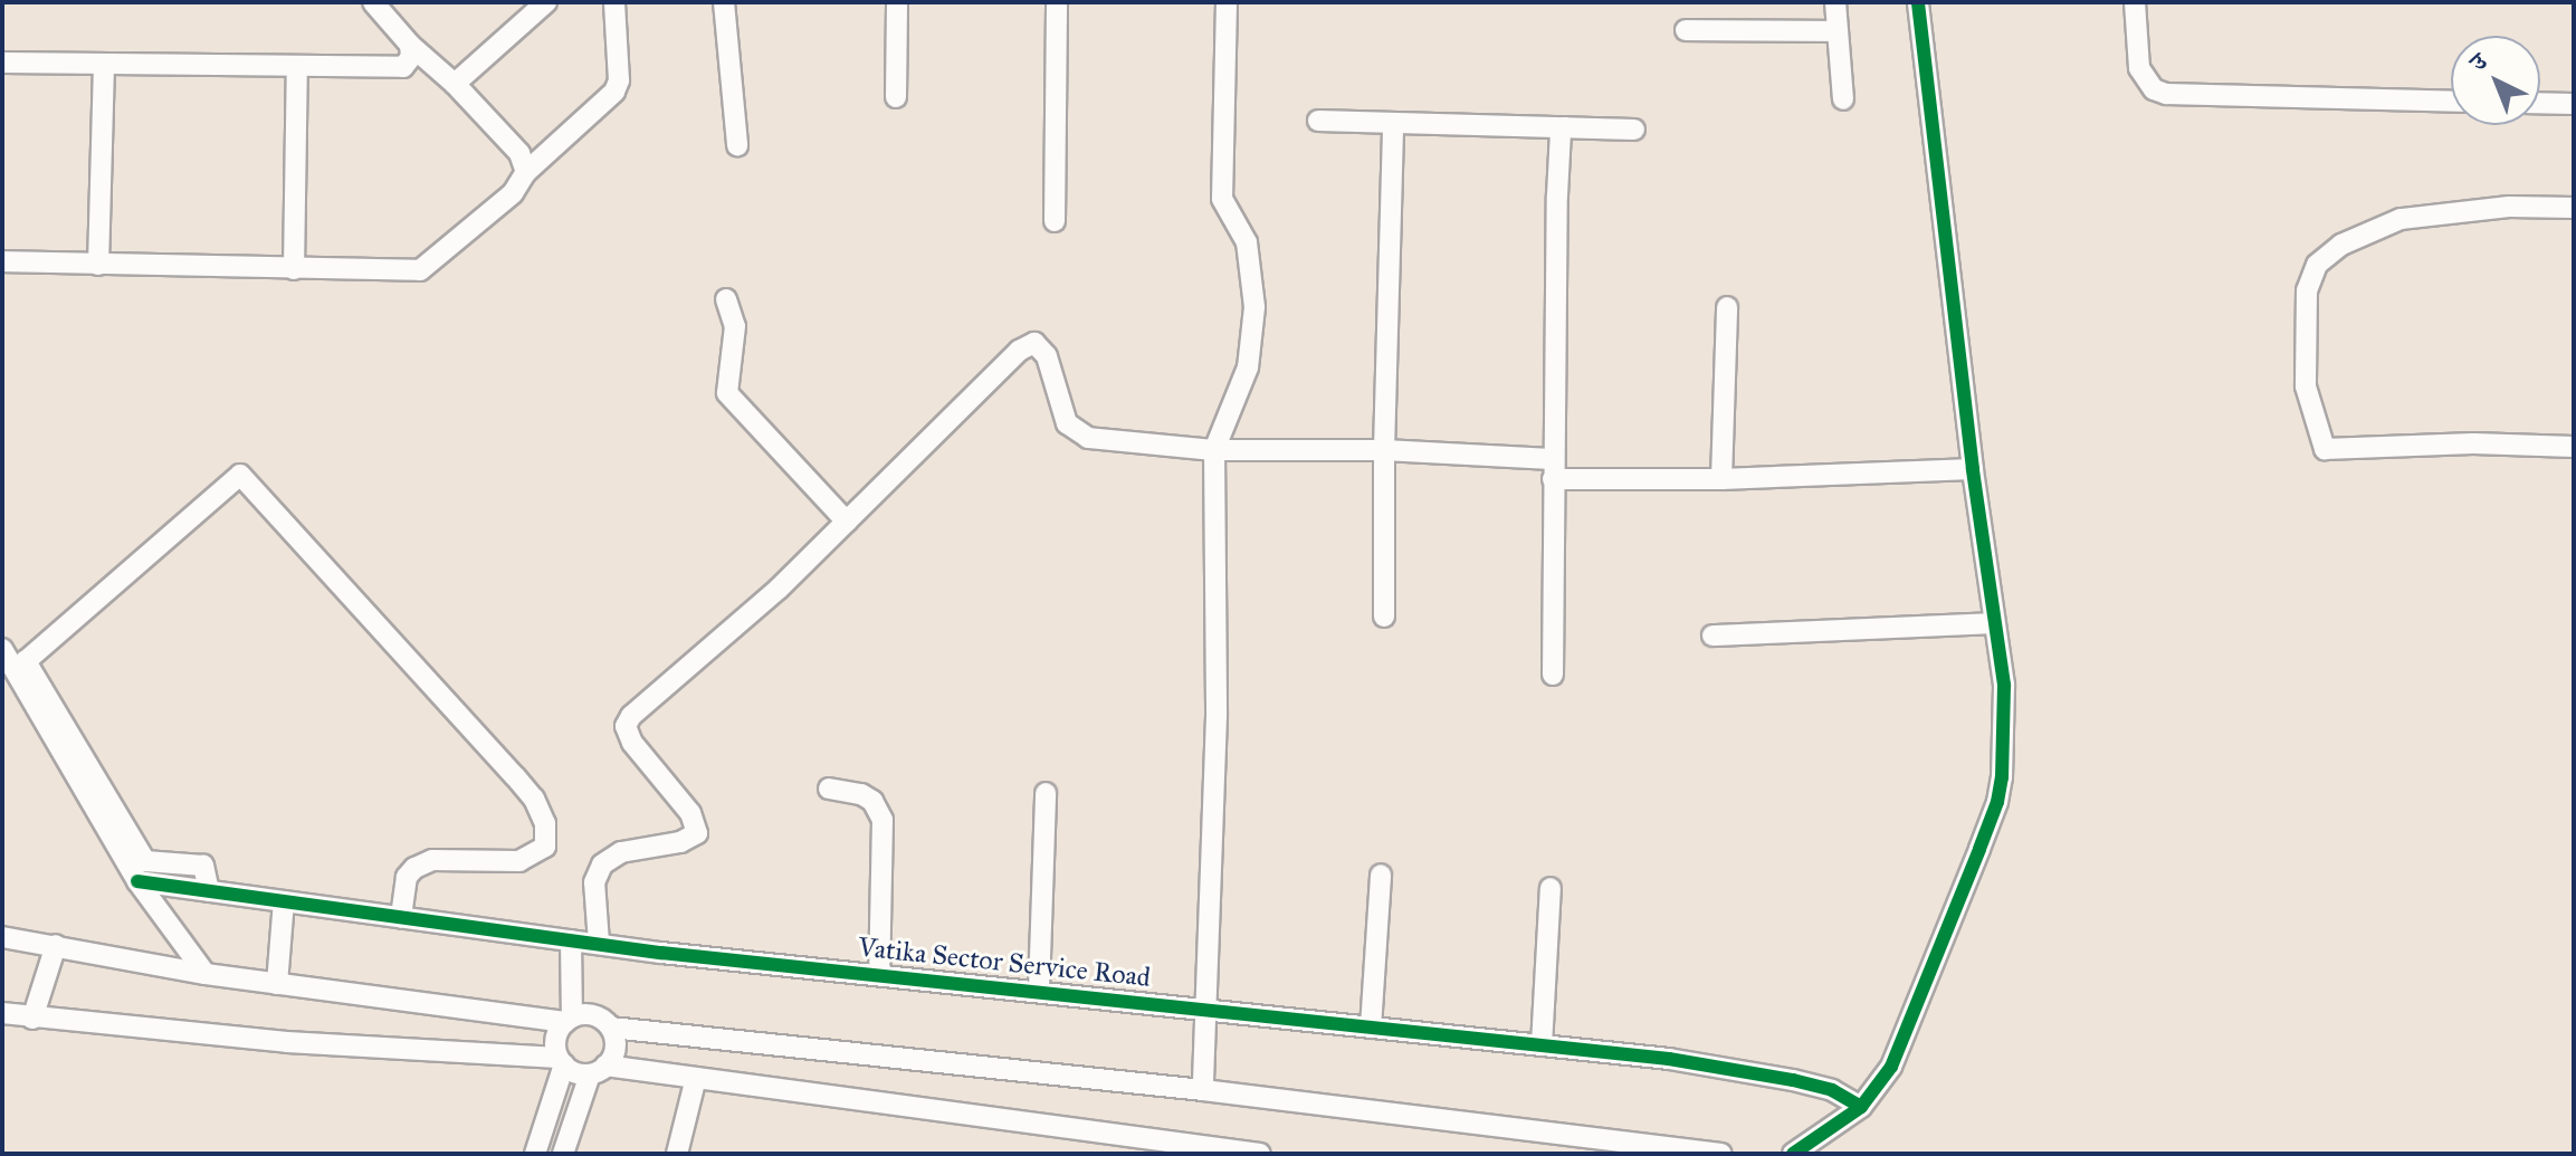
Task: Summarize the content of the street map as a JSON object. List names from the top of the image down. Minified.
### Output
{"streets":{"street":["Vatika Sector Service Road"]},"north":"top left"}
